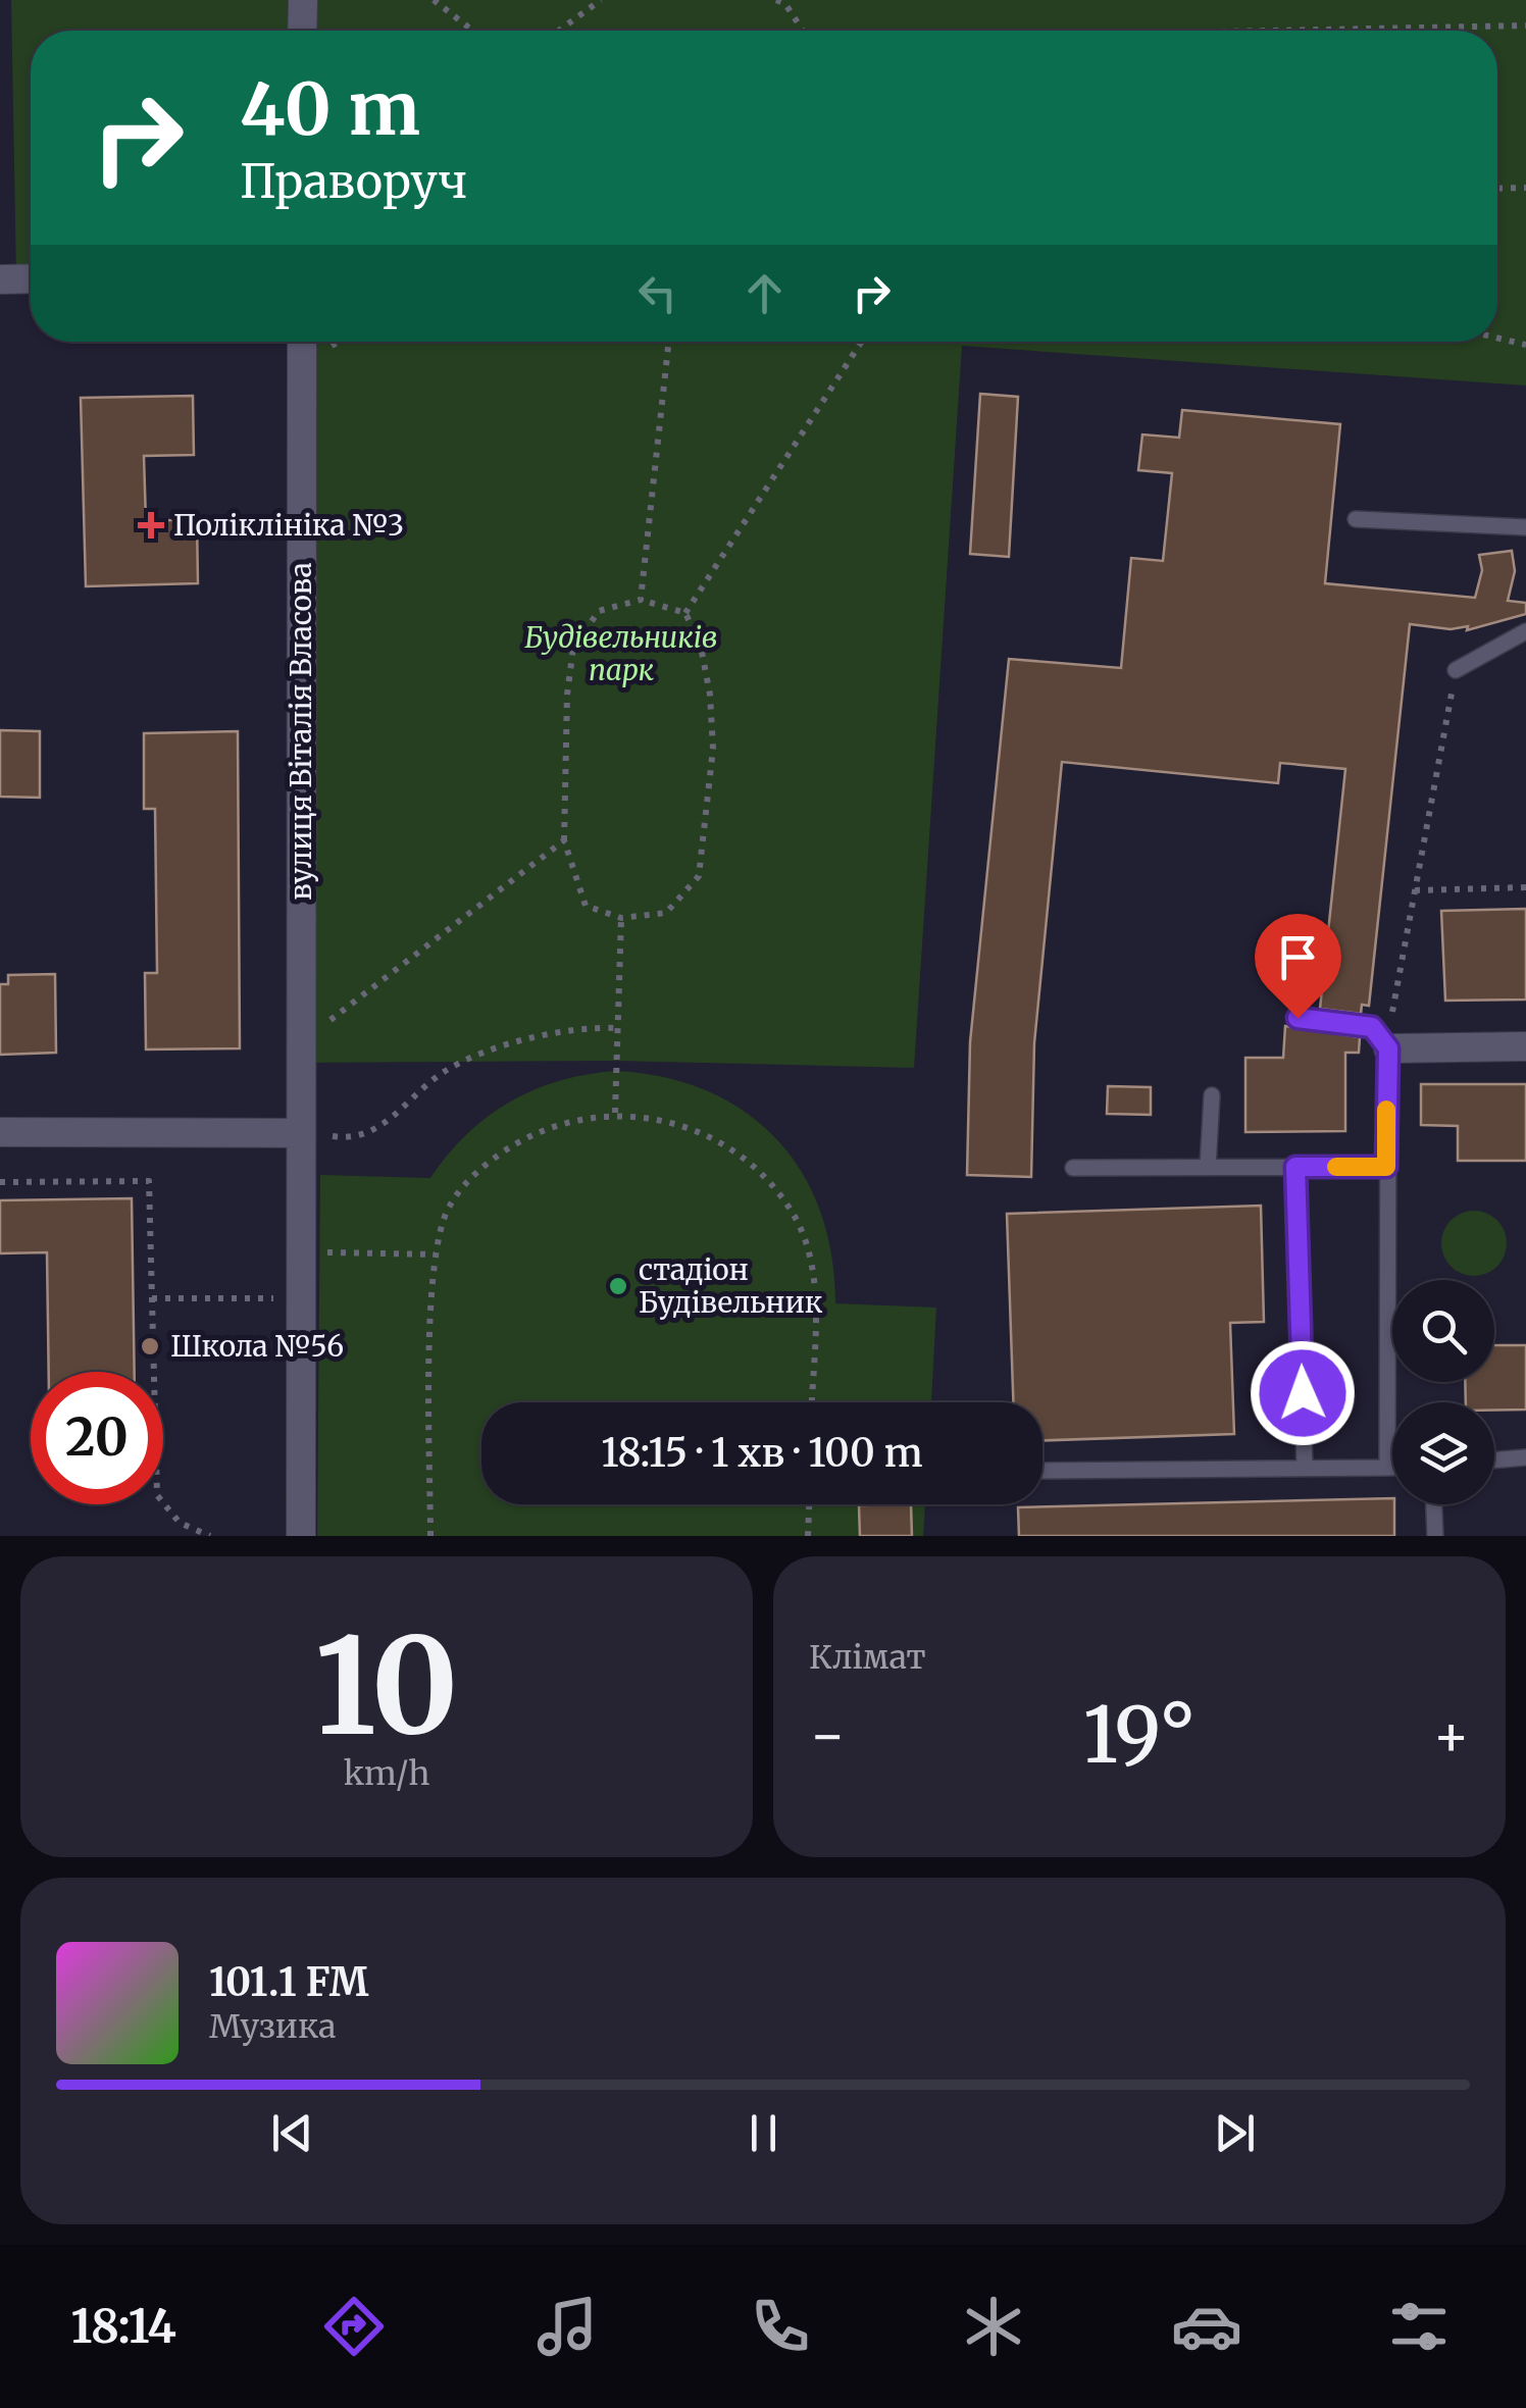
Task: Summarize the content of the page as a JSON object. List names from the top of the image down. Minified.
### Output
{"streets":{"street":["вулиця Віталія Власова"]},"parks":["Будівельників парк"],"places":{"health":["Поліклініка №3"],"other":["стадіон Будівельник","Школа №56"]},"page":{"turn":["40 m","Праворуч"],"limit":"20","trip":"18:15 · 1 хв · 100 m","tile":[["10","km/h"],"Клімат"],"heat":["−","19°","+"],"song":["101.1 FM","Музика"],"tabs":"18:14"}}
